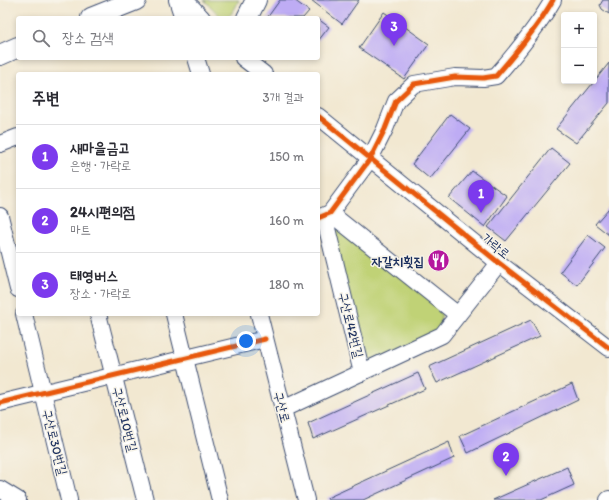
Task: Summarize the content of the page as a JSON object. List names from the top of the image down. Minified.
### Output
{"streets":{"street":["가락로","구산로42번길","구산로","구산로10번길","구산로30번길"]},"crossings":[["가락로","구산로42번길"],["구산로42번길","구산로"]],"places":{"restaurant":["자갈치횟집"]},"page":{"map_buttons":["+","−"],"pins":["3","1","2"],"search":"장소 검색","heading":["주변","3개 결과"],"list":[{"mark":"1","name":"새마을금고","note":"은행 · 가락로","value":"150 m"},{"mark":"2","name":"24시편의점","note":"마트","value":"160 m"},{"mark":"3","name":"태영버스","note":"장소 · 가락로","value":"180 m"}]}}
